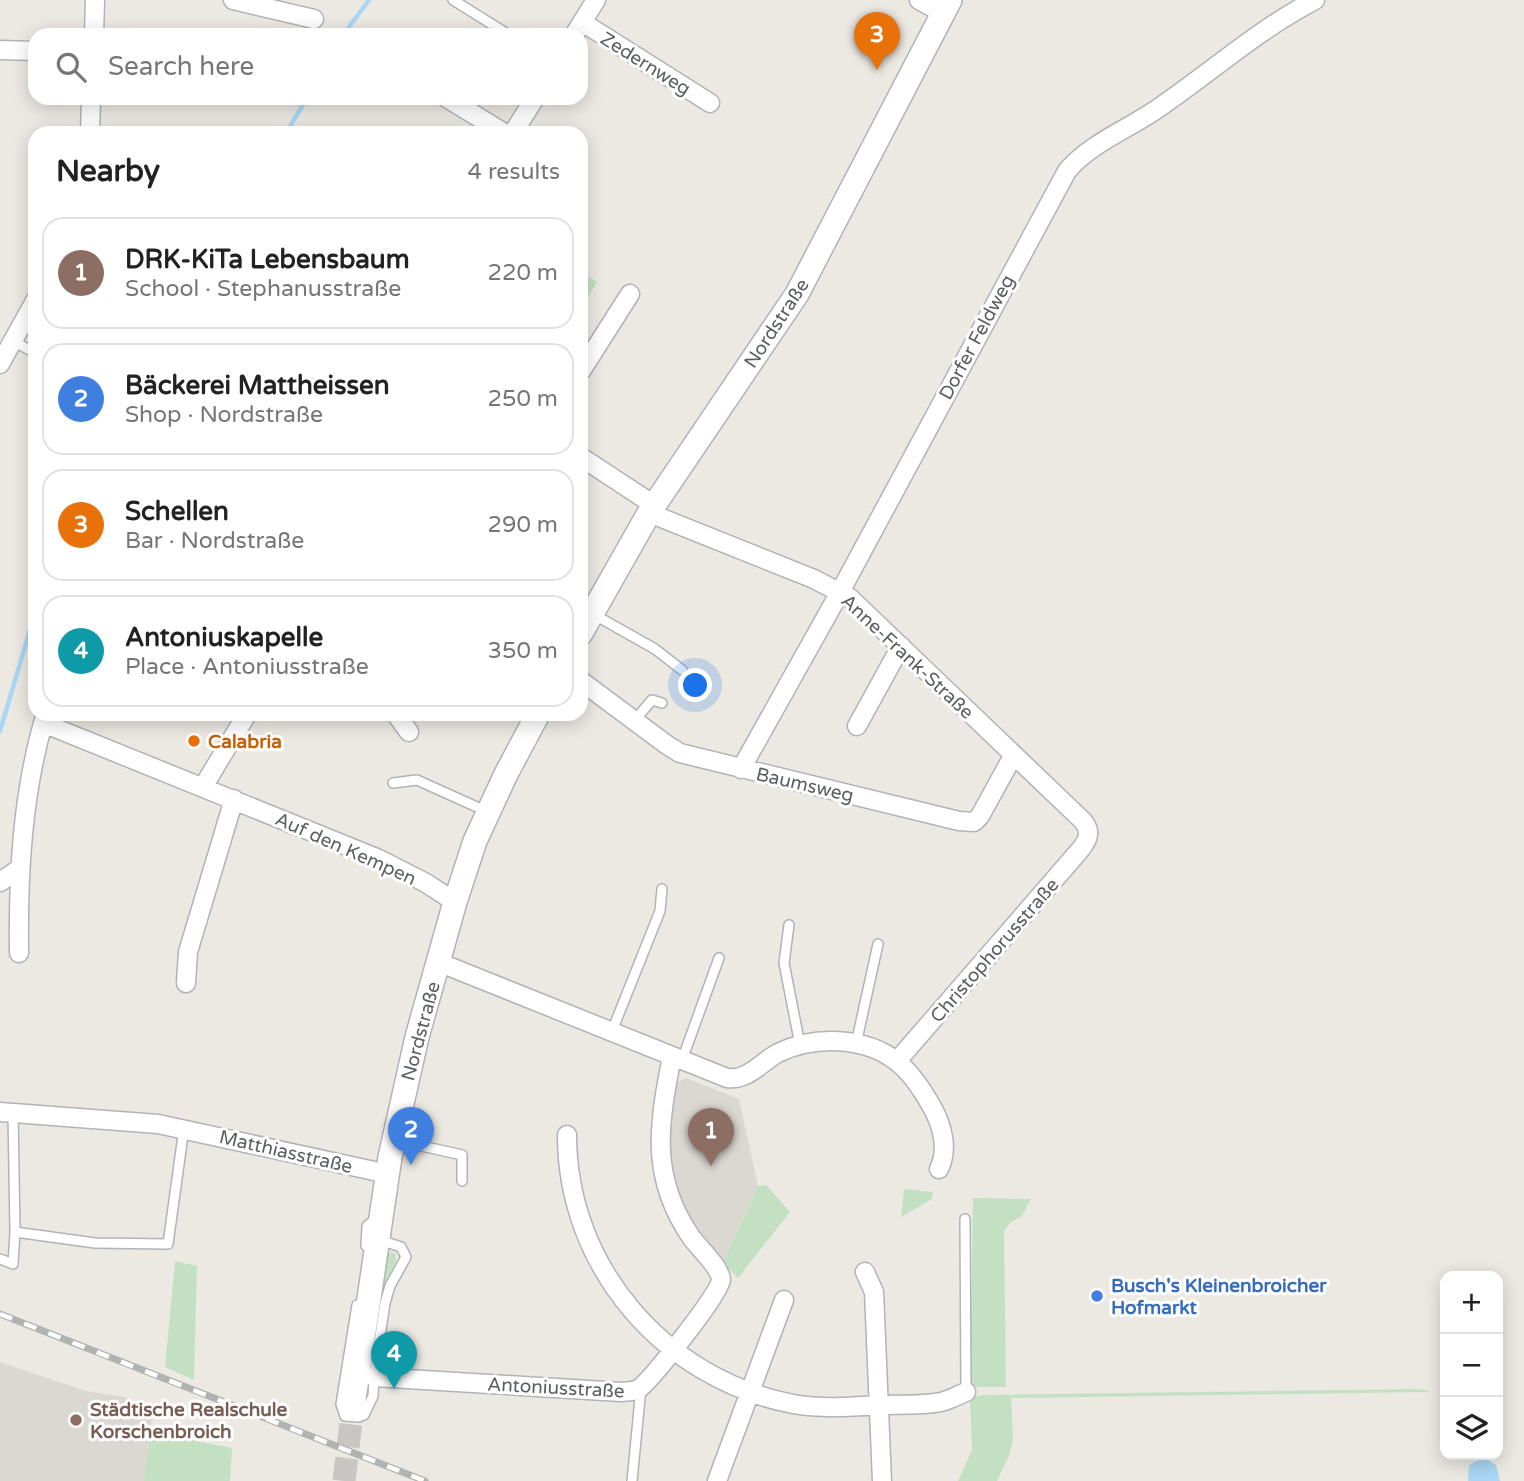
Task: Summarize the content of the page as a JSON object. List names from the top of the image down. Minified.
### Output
{"streets":{"street":["Zedernweg","Nordstraße","Dorfer Feldweg","Anne-Frank-Straße","Baumsweg","Auf den Kempen","Christophorusstraße","Matthiasstraße","Antoniusstraße"]},"crossings":[["Nordstraße","Anne-Frank-Straße"],["Nordstraße","Auf den Kempen"],["Nordstraße","Matthiasstraße"],["Dorfer Feldweg","Anne-Frank-Straße"],["Dorfer Feldweg","Baumsweg"],["Anne-Frank-Straße","Baumsweg"],["Anne-Frank-Straße","Christophorusstraße"]],"places":["Calabria","Busch's Kleinenbroicher Hofmarkt","Städtische Realschule Korschenbroich"],"page":{"pins":["3","2","1","4"],"search":"Search here","heading":["Nearby","4 results"],"list":[{"mark":"1","name":"DRK-KiTa Lebensbaum","note":"School · Stephanusstraße","value":"220 m"},{"mark":"2","name":"Bäckerei Mattheissen","note":"Shop · Nordstraße","value":"250 m"},{"mark":"3","name":"Schellen","note":"Bar · Nordstraße","value":"290 m"},{"mark":"4","name":"Antoniuskapelle","note":"Place · Antoniusstraße","value":"350 m"}],"map_buttons":["+","−"]}}
